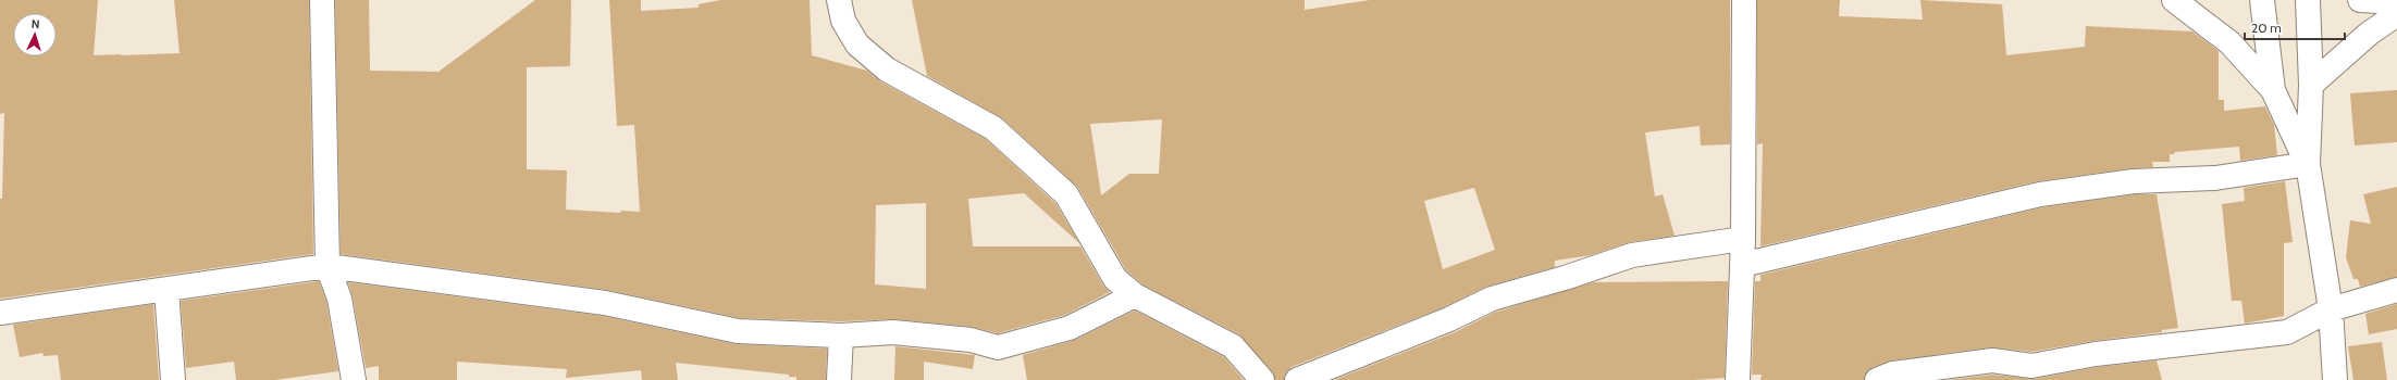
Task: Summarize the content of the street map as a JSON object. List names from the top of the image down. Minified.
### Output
{"scale_bar":"20 m","north":"top"}
